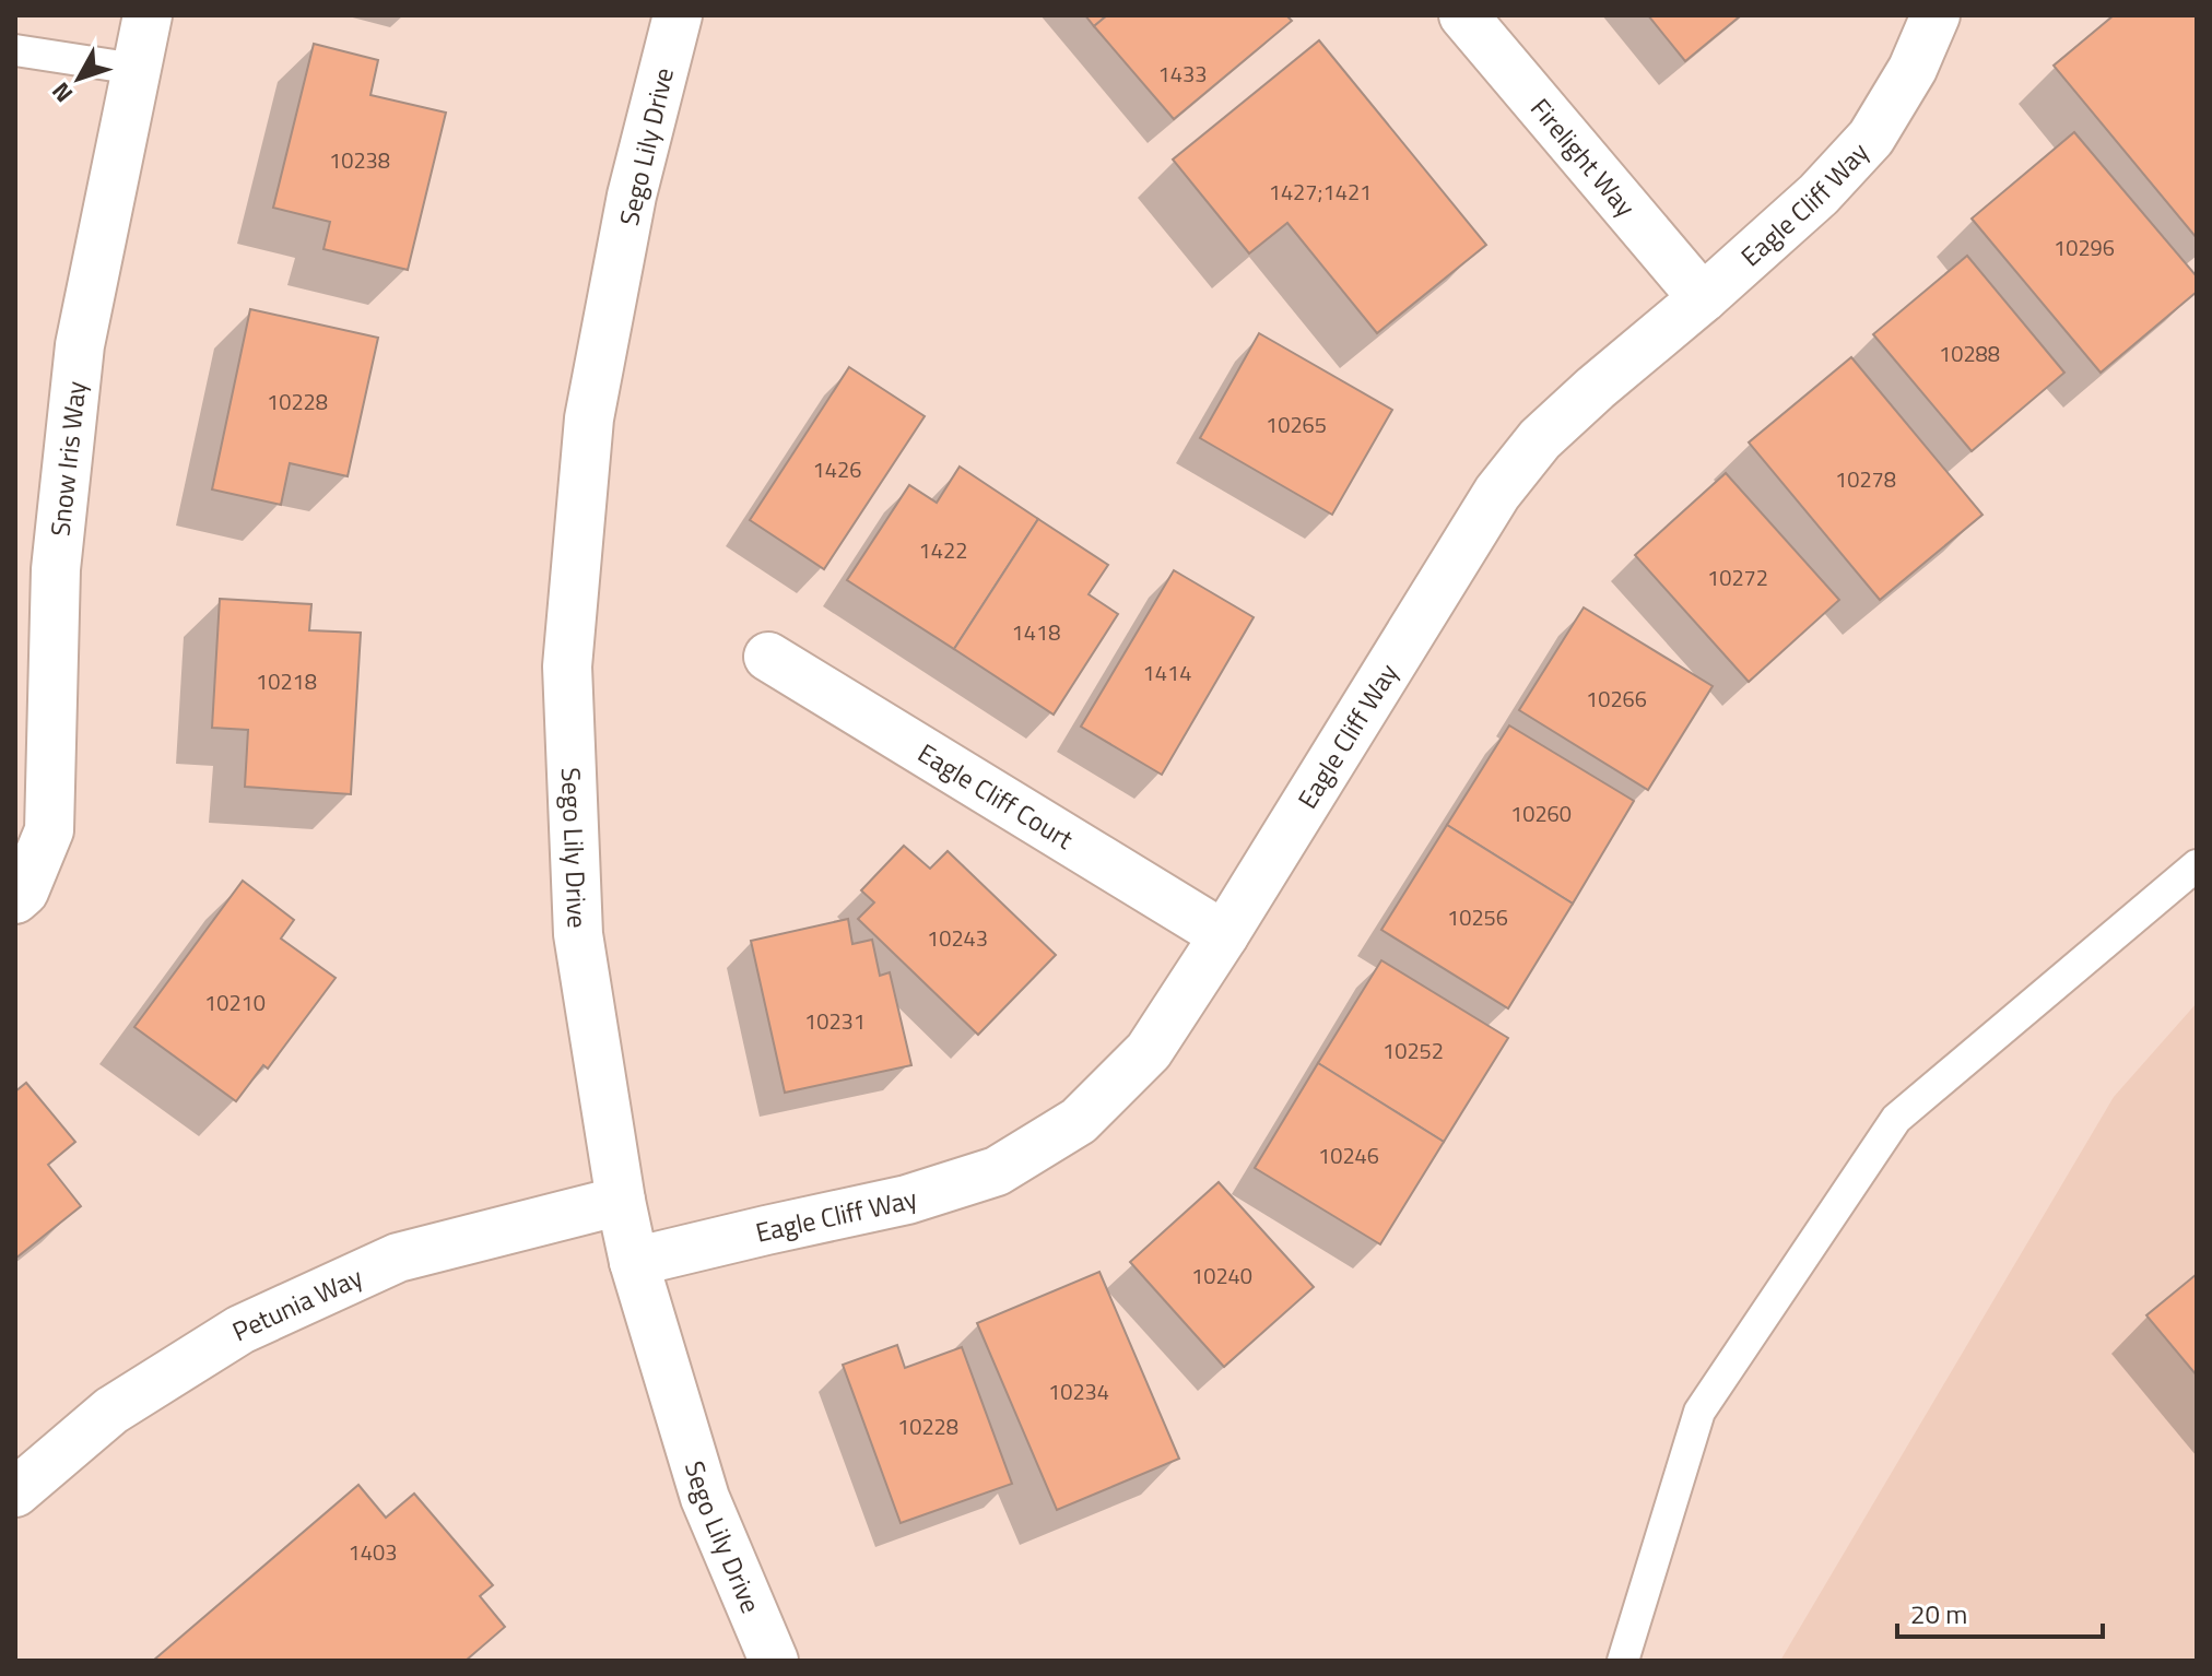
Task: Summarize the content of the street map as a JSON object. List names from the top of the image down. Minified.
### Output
{"streets":{"street":["Sego Lily Drive","Firelight Way","Eagle Cliff Way","Snow Iris Way","Eagle Cliff Court","Petunia Way"]},"crossings":[["Sego Lily Drive","Eagle Cliff Way"],["Sego Lily Drive","Petunia Way"],["Firelight Way","Eagle Cliff Way"],["Eagle Cliff Way","Eagle Cliff Court"]],"house_numbers":["1433","10238","1427;1421","10296","10288","10228","10265","1426","10278","1422","10272","1418","1414","10218","10266","10260","10256","10243","10210","10231","10252","10246","10240","10234","10228","1403"],"scale_bar":"20 m","north":"bottom left"}
